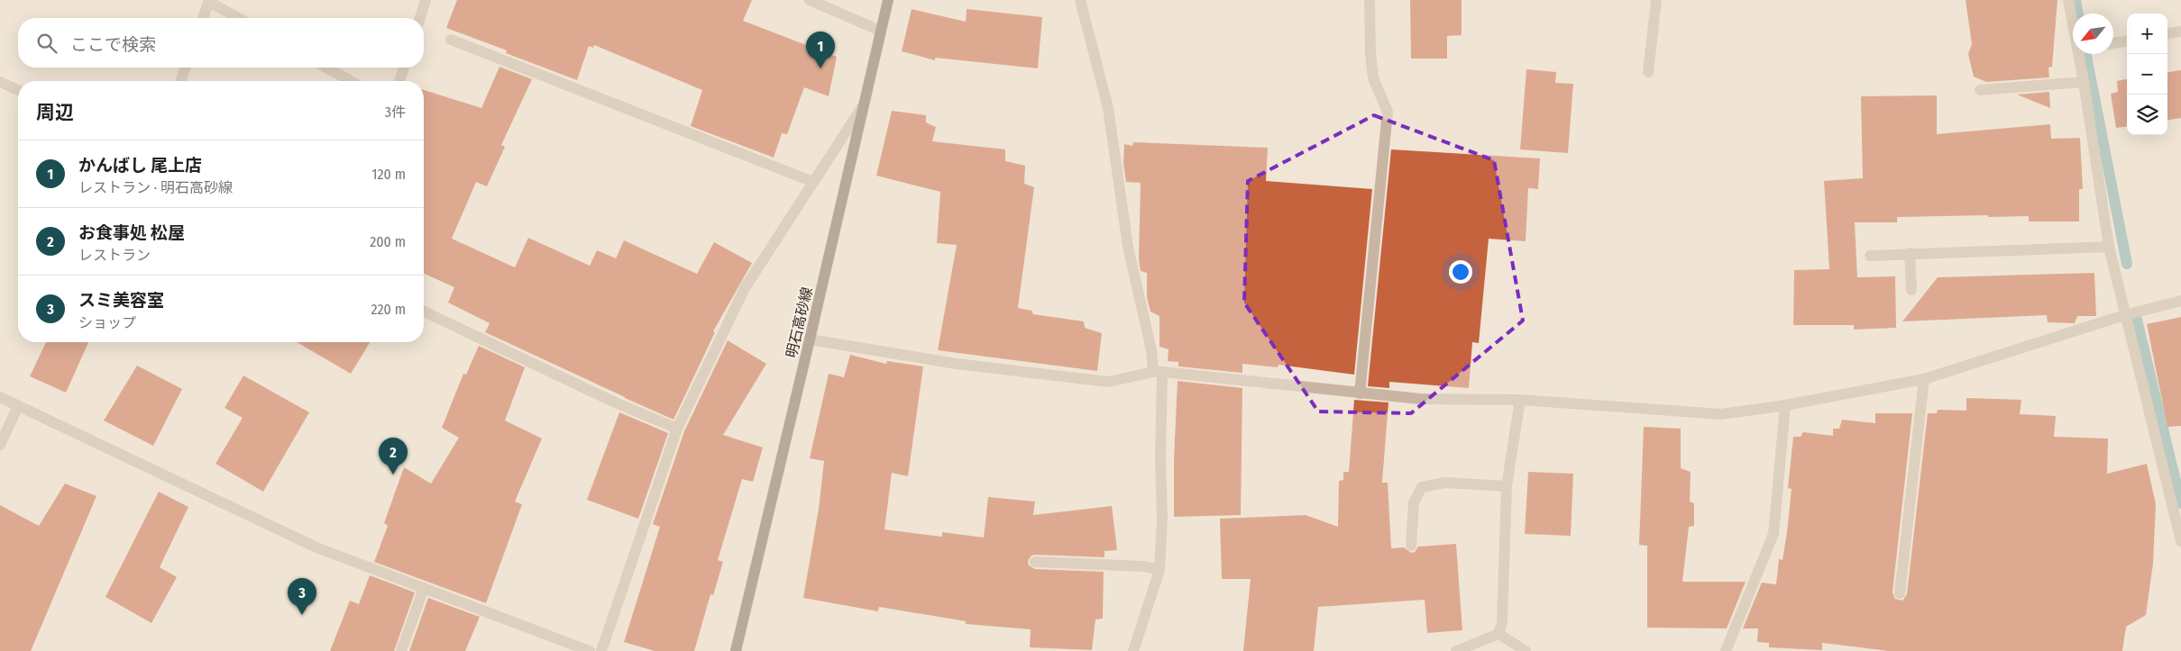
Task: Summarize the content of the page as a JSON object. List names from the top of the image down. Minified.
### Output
{"streets":{"main road":["明石高砂線"]},"north":"bottom left","page":{"map_buttons":["+","−"],"search":"ここで検索","pins":["1","2","3"],"heading":["周辺","3件"],"list":[{"mark":"1","name":"かんばし 尾上店","note":"レストラン · 明石高砂線","value":"120 m"},{"mark":"2","name":"お食事処 松屋","note":"レストラン","value":"200 m"},{"mark":"3","name":"スミ美容室","note":"ショップ","value":"220 m"}]}}
